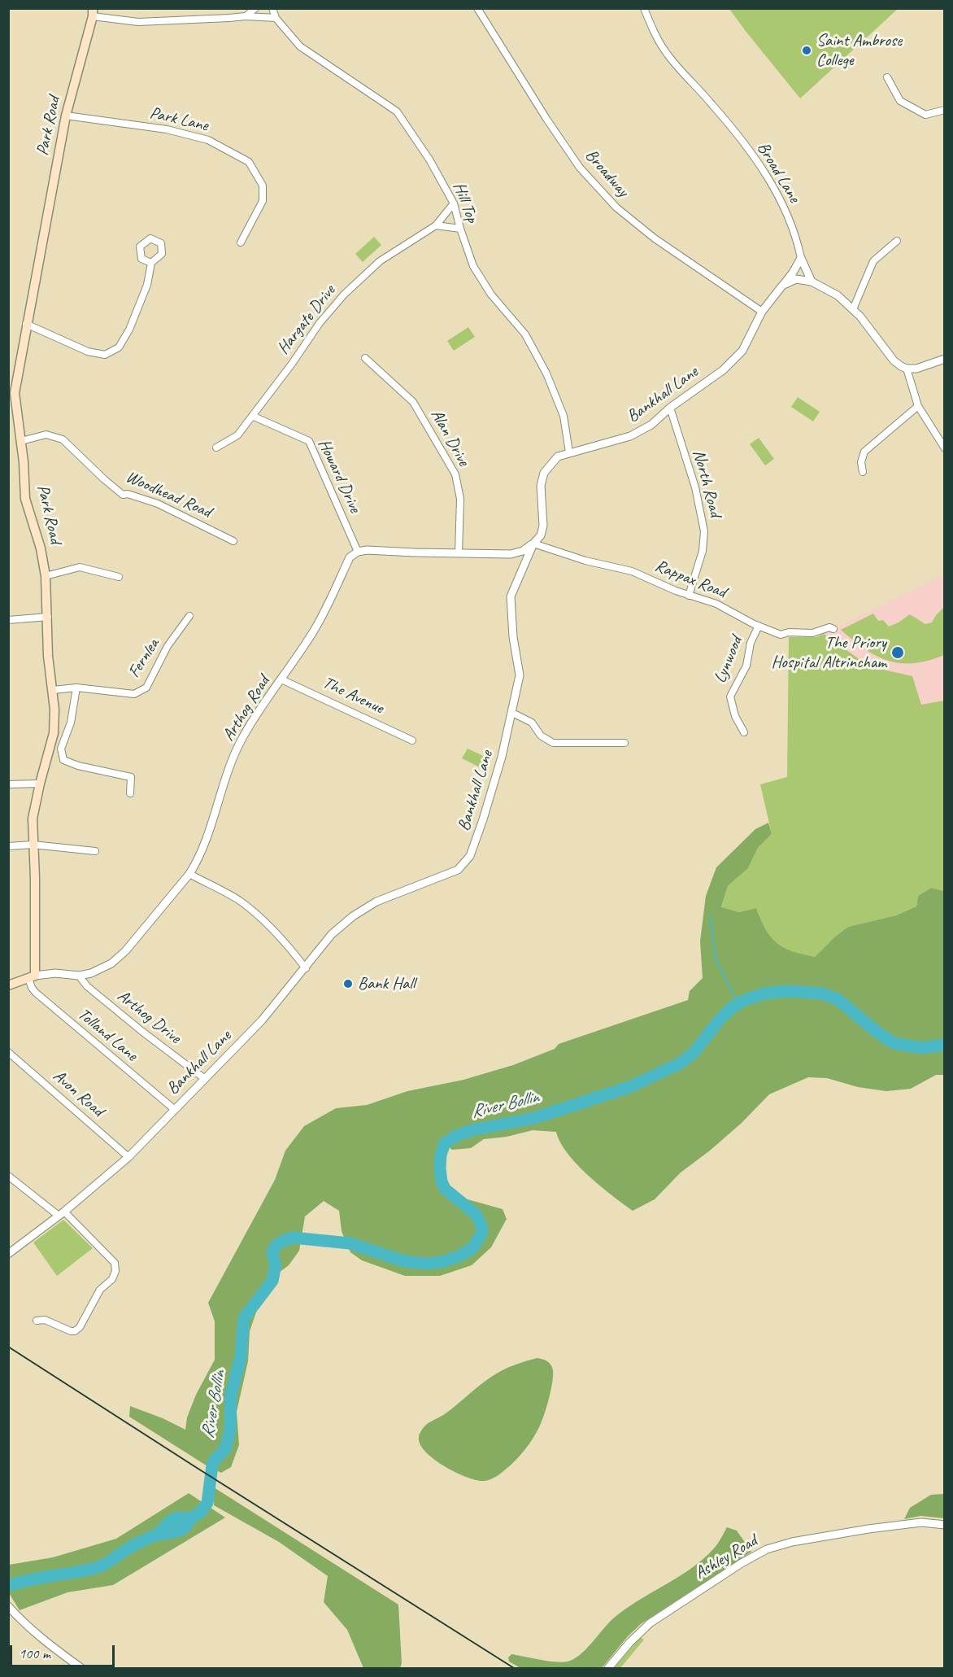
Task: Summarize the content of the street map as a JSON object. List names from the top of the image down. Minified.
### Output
{"streets":{"main road":["Park Road"],"street":["Park Lane","Broad Lane","Broadway","Hill Top","Hargate Drive","Bankhall Lane","Alan Drive","Howard Drive","North Road","Woodhead Road","Rappax Road","Fernlea","Lynwood","The Avenue","Arthog Road","Arthog Drive","Tolland Lane","Avon Road","Ashley Road"]},"crossings":[["Park Lane","Park Road"],["Park Road","Woodhead Road"],["Park Road","Fernlea"],["Park Road","Arthog Road"],["Park Road","Tolland Lane"],["Broad Lane","Bankhall Lane"],["Broadway","Bankhall Lane"],["Hill Top","Hargate Drive"],["Hill Top","Bankhall Lane"],["Hargate Drive","Howard Drive"],["Bankhall Lane","North Road"],["Bankhall Lane","Rappax Road"],["Bankhall Lane","Arthog Drive"],["Bankhall Lane","Tolland Lane"],["Bankhall Lane","Avon Road"],["Howard Drive","Arthog Road"],["North Road","Rappax Road"],["Rappax Road","Lynwood"],["The Avenue","Arthog Road"],["Arthog Road","Arthog Drive"],["Arthog Road","Tolland Lane"]],"water":["River Bollin"],"places":["Saint Ambrose College","The Priory Hospital Altrincham","Bank Hall"],"scale_bar":"100 m"}
